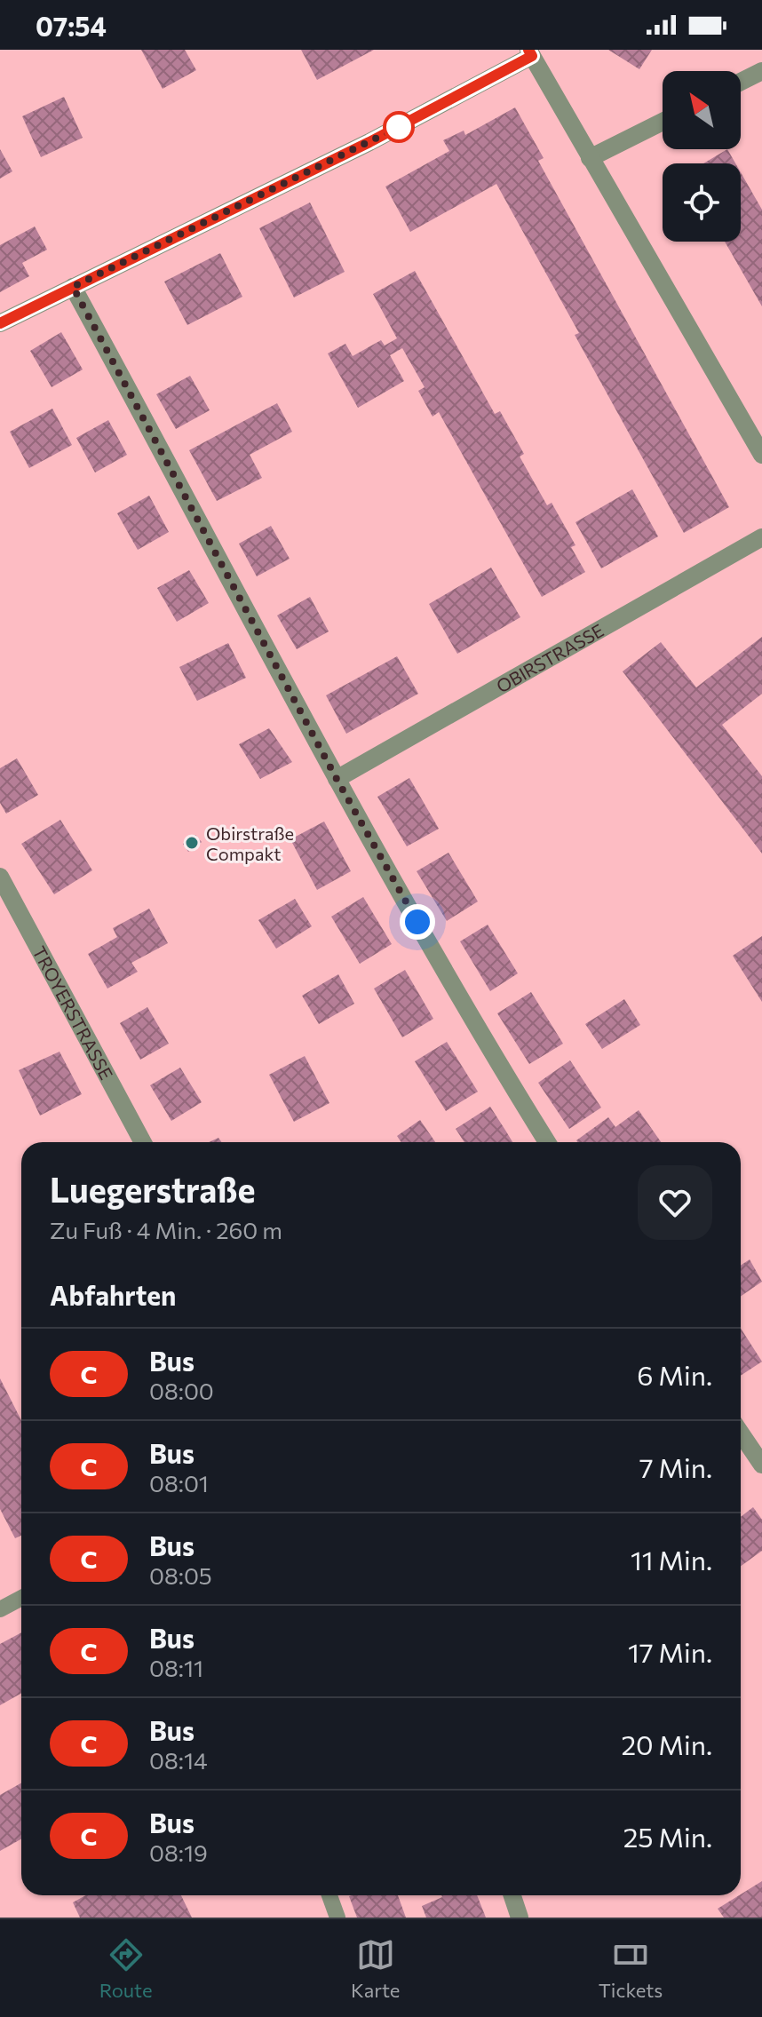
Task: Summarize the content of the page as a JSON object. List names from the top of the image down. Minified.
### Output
{"streets":{"street":["OBIRSTRASSE","TROYERSTRASSE"]},"places":["Obirstraße Compakt"],"lines":["bus line C"],"north":"top left","page":{"status":"07:54","heading":[["Luegerstraße","Zu Fuß · 4 Min. · 260 m"],"Abfahrten"],"list":[{"mark":"C","name":"Bus","note":"08:00","value":"6 Min."},{"mark":"C","name":"Bus","note":"08:01","value":"7 Min."},{"mark":"C","name":"Bus","note":"08:05","value":"11 Min."},{"mark":"C","name":"Bus","note":"08:11","value":"17 Min."},{"mark":"C","name":"Bus","note":"08:14","value":"20 Min."},{"mark":"C","name":"Bus","note":"08:19","value":"25 Min."}],"tabs":["Route","Karte","Tickets"]}}
